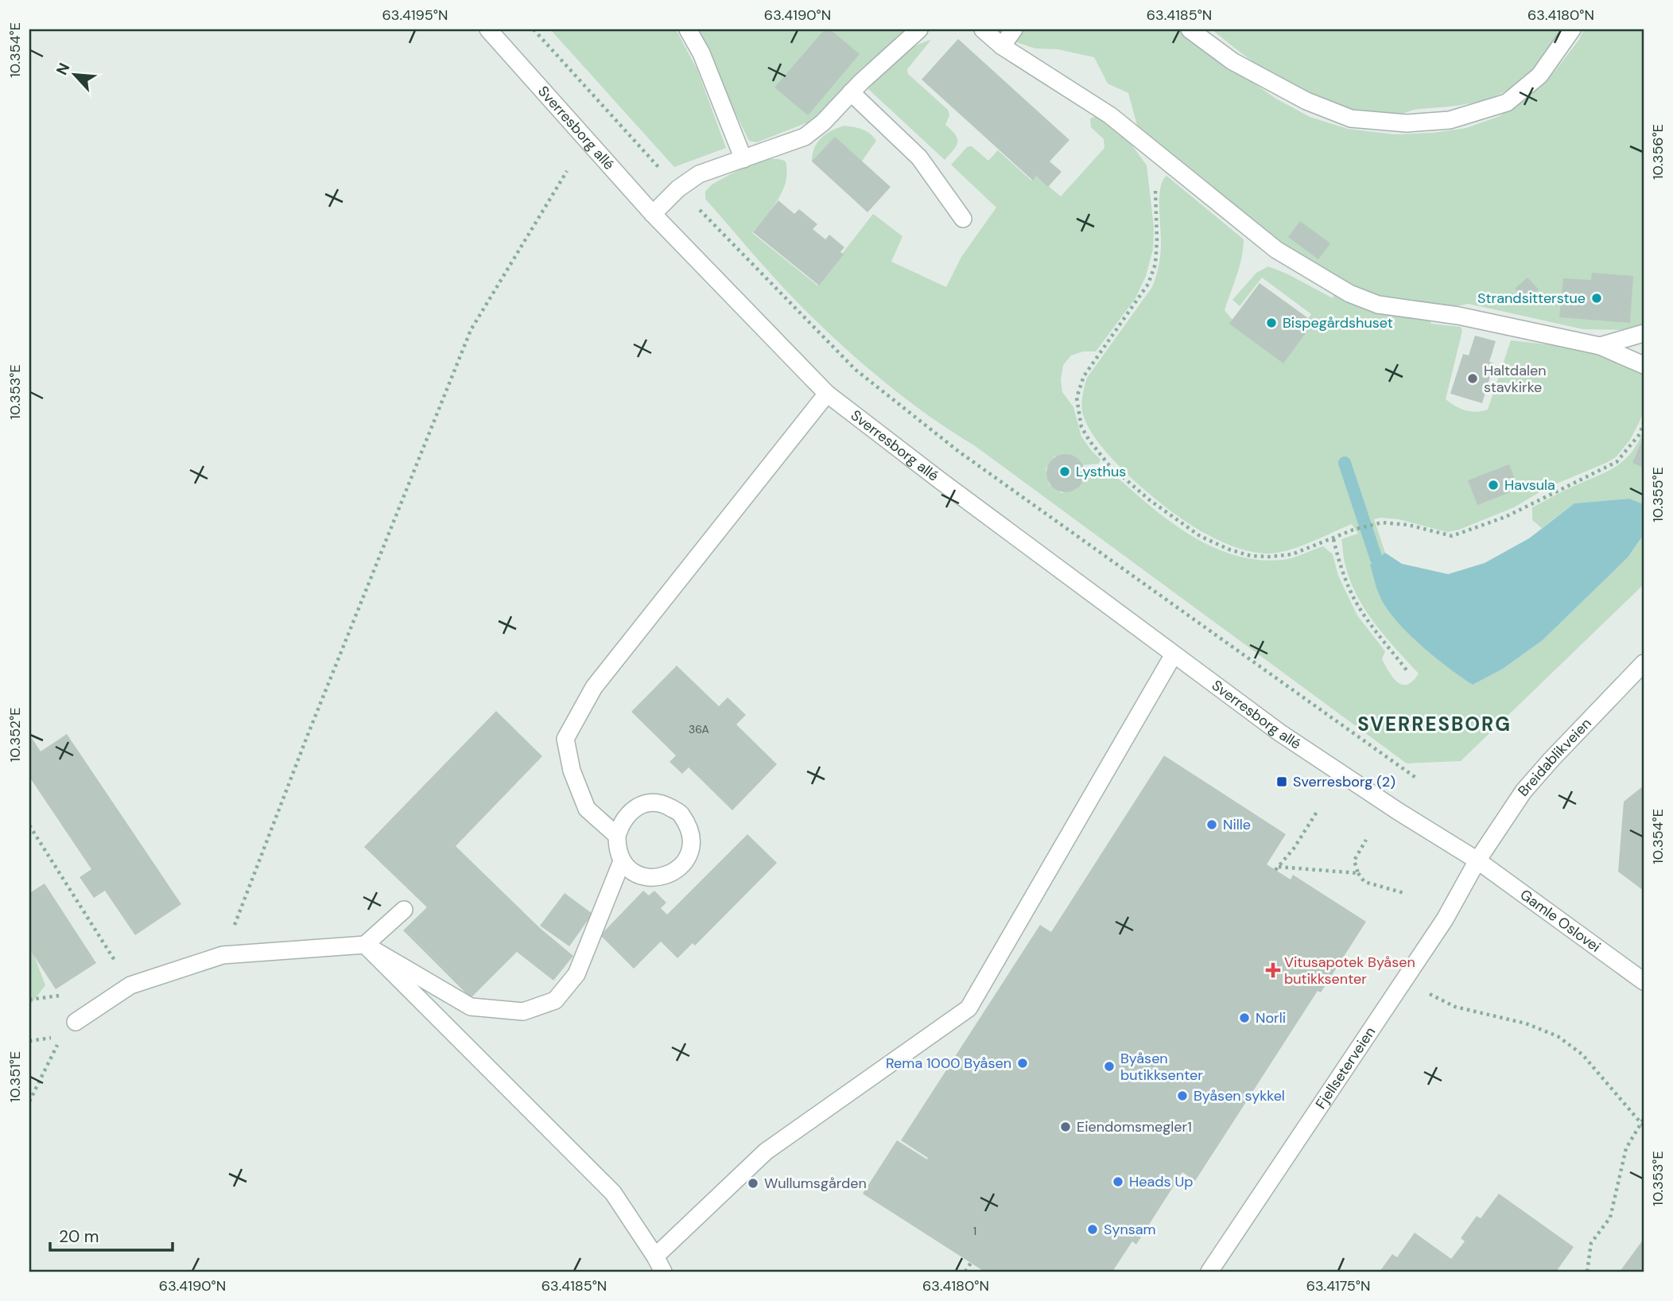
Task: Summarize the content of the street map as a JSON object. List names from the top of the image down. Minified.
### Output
{"streets":{"street":["Sverresborg allé","Breidablikveien","Gamle Oslovei","Fjellseterveien"]},"crossings":[["Sverresborg allé","Breidablikveien"],["Sverresborg allé","Gamle Oslovei"],["Sverresborg allé","Fjellseterveien"],["Breidablikveien","Gamle Oslovei"],["Breidablikveien","Fjellseterveien"],["Gamle Oslovei","Fjellseterveien"]],"districts":["SVERRESBORG"],"places":{"other":["Strandsitterstue","Bispegårdshuset","Haltdalen stavkirke","Lysthus","Havsula","Nille","Norli","Rema 1000 Byåsen","Byåsen butikksenter","Byåsen sykkel","Eiendomsmegler1","Heads Up","Wullumsgården","Synsam"],"transit":["Sverresborg (2)"],"health":["Vitusapotek Byåsen butikksenter"]},"house_numbers":["36A","1"],"scale_bar":"20 m","north":"top left","coordinates":["63.4195°N","63.4190°N","63.4185°N","63.4180°N","10.354°E","10.356°E","10.353°E","10.355°E","10.352°E","10.351°E","63.4175°N"]}
